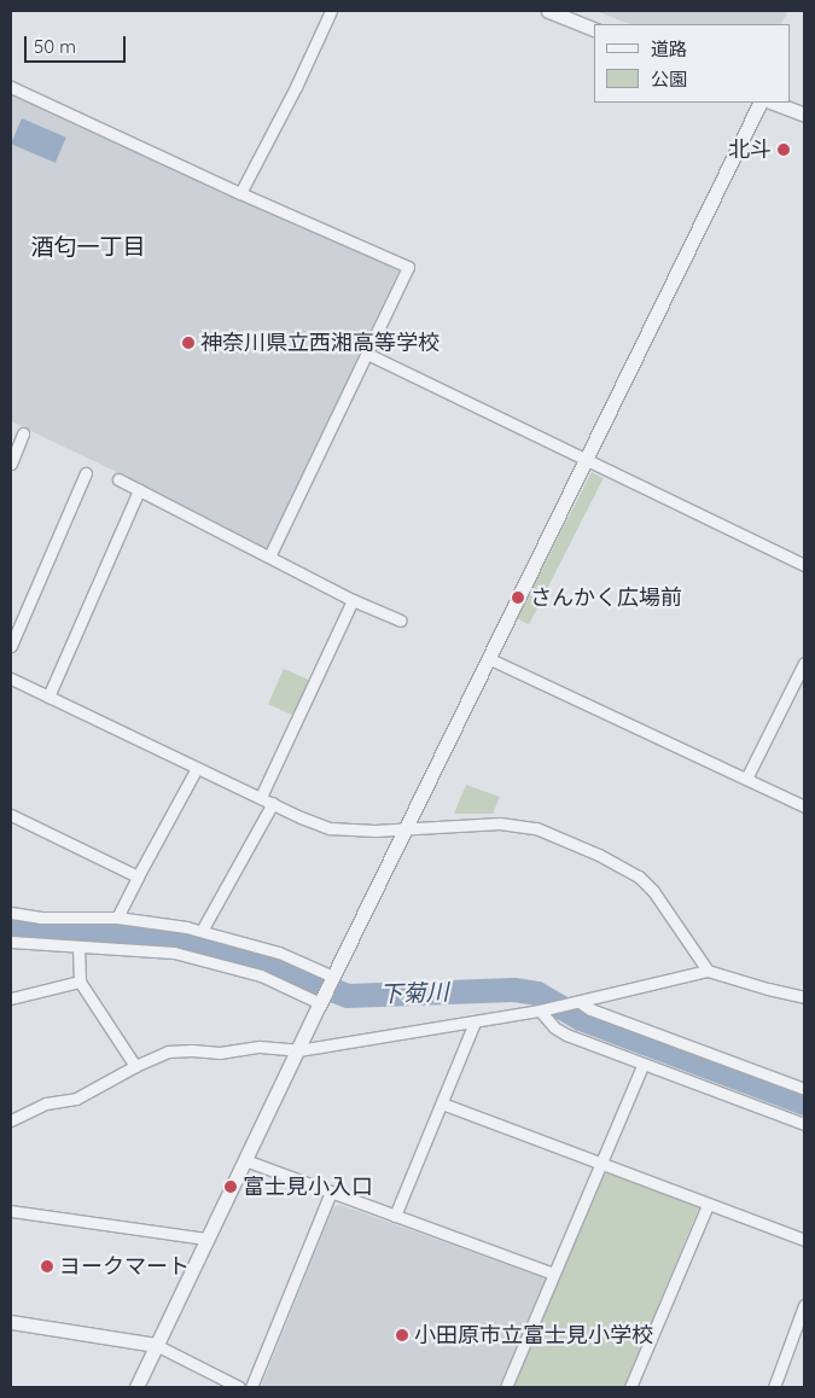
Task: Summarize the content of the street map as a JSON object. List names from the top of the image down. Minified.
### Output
{"districts":["酒匂一丁目"],"water":["下菊川"],"places":["北斗","神奈川県立西湘高等学校","さんかく広場前","富士見小入口","ヨークマート","小田原市立富士見小学校"],"legend":["道路","公園"],"scale_bar":"50 m"}
